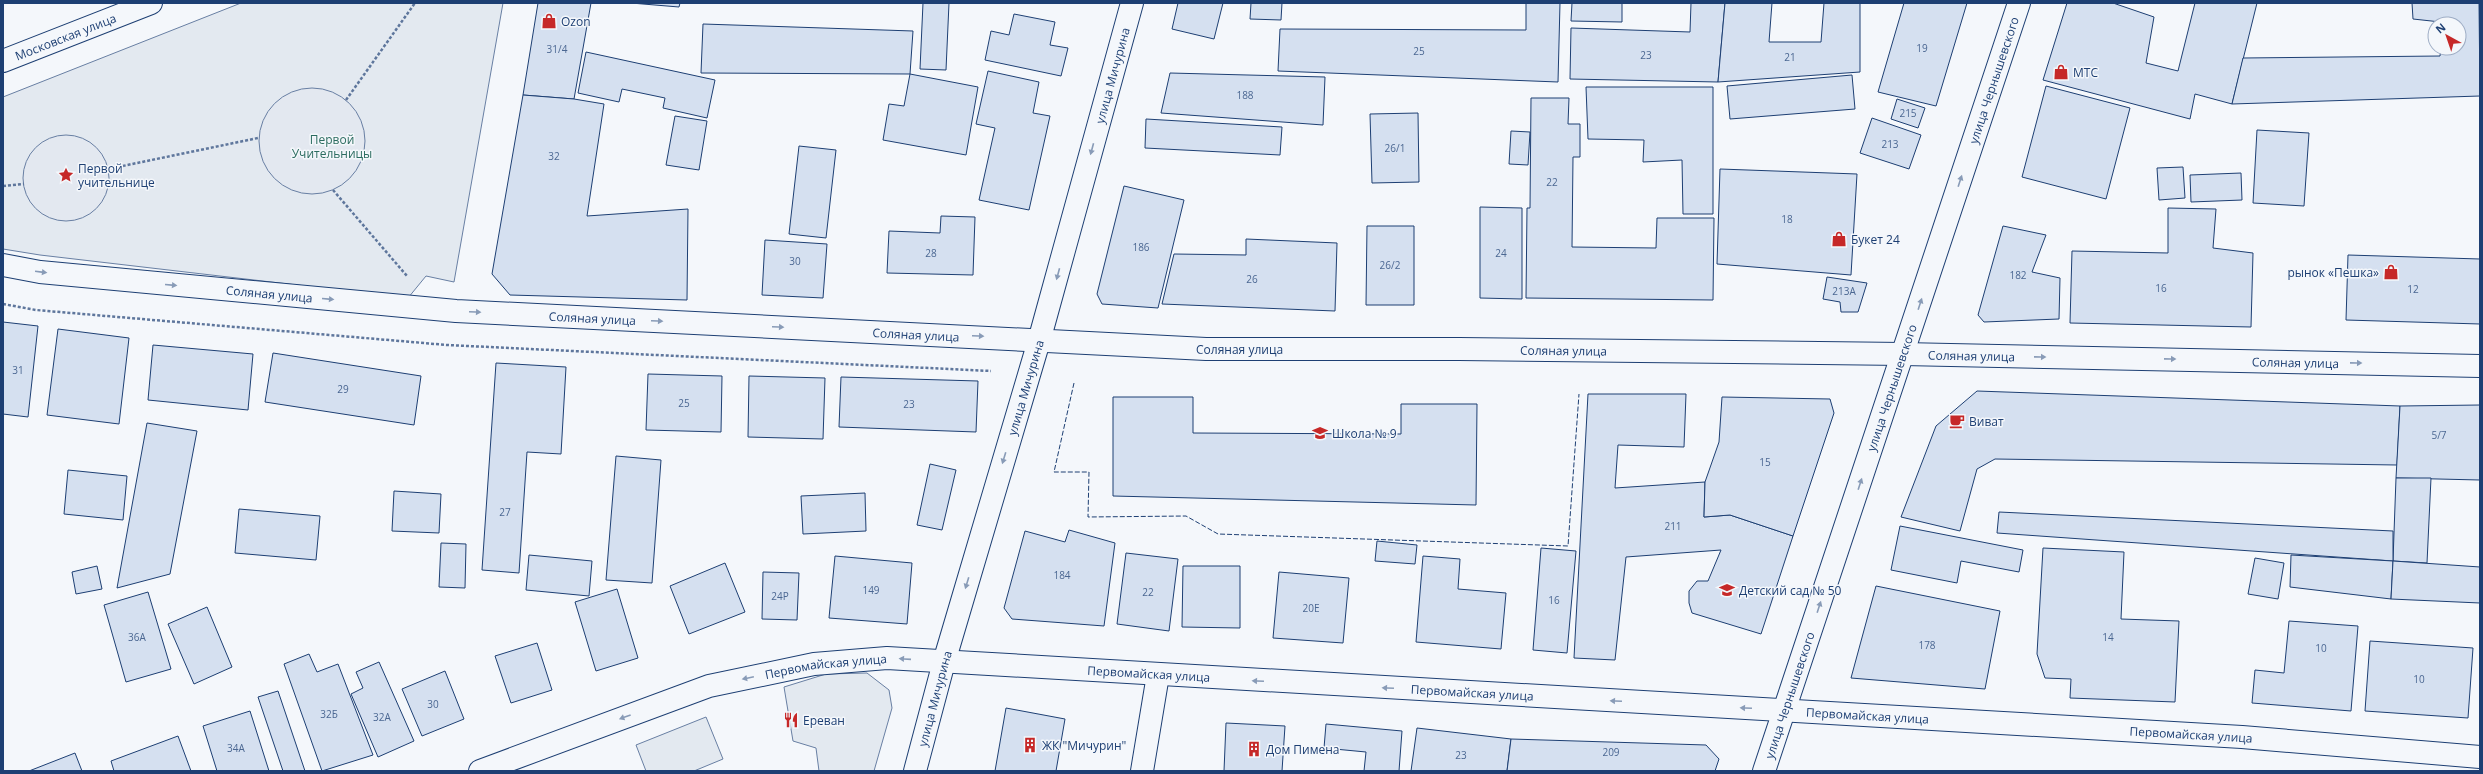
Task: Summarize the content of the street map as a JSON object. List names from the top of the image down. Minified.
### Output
{"streets":{"street":["Московская улица","улица Мичурина","улица Чернышевского","Соляная улица","Первомайская улица"]},"crossings":[["улица Мичурина","Соляная улица"],["улица Мичурина","Первомайская улица"],["улица Чернышевского","Соляная улица"],["улица Чернышевского","Первомайская улица"]],"one_way":["улица Мичурина","улица Чернышевского","Соляная улица","Первомайская улица"],"parks":["Первой Учительницы"],"places":{"shop":["Ozon","МТС","Букет 24","рынок «Пешка»"],"place":["Первой учительнице"],"cafe":["Виват"],"school or university":["Школа № 9","Детский сад № 50"],"restaurant":["Ереван"],"building":["ЖК \"Мичурин\"","Дом Пимена"]},"house_numbers":["19","31/4","25","23","21","188","215","213","26/1","32","22","18","186","28","24","30","26/2","182","26","16","12","213А","31","29","25","23","5/7","15","27","211","184","149","22","24Р","16","20Е","36А","14","178","10","10","30","32Б","32А","34А","209","23"],"north":"top left"}
